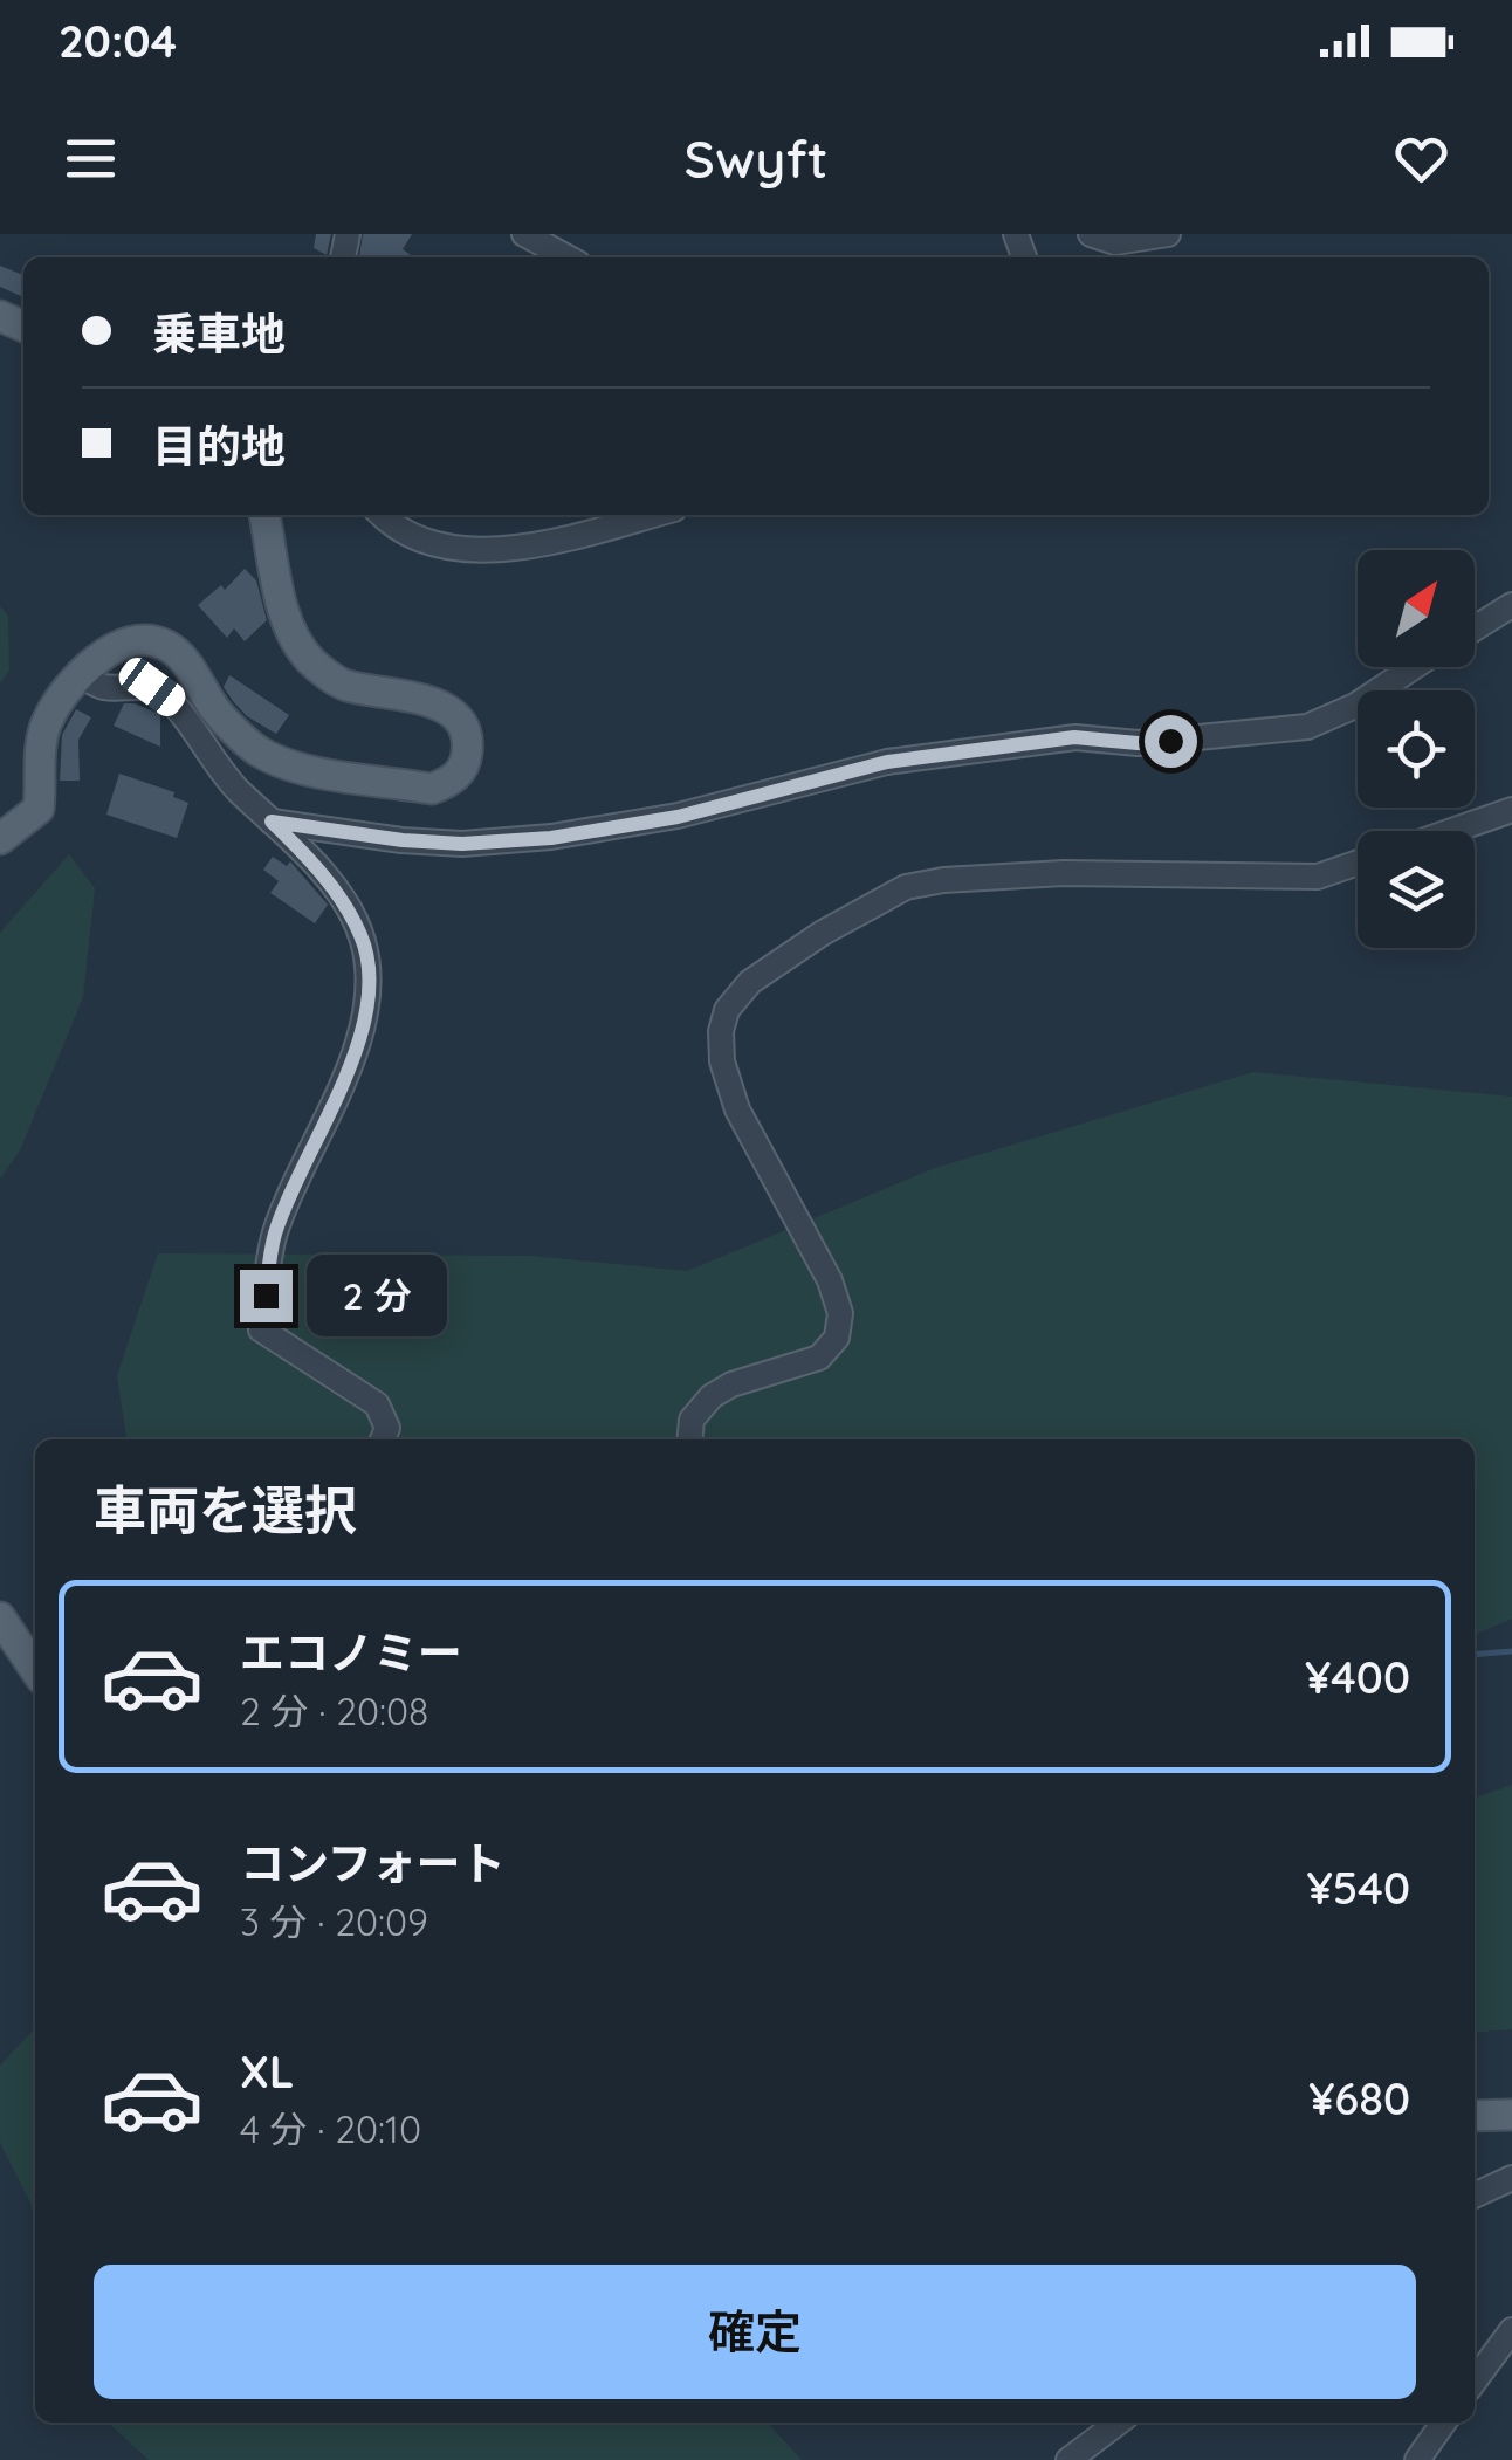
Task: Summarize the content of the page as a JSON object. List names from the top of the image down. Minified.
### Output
{"north":"top right","page":{"status":"20:04","header":"Swyft","banner":["乗車地","目的地"],"bubble":"2 分","heading":"車両を選択","list":[{"name":"エコノミー","note":"2 分 · 20:08","value":"¥400"},{"name":"コンフォート","note":"3 分 · 20:09","value":"¥540"},{"name":"XL","note":"4 分 · 20:10","value":"¥680"}],"buttons":"確定"}}
